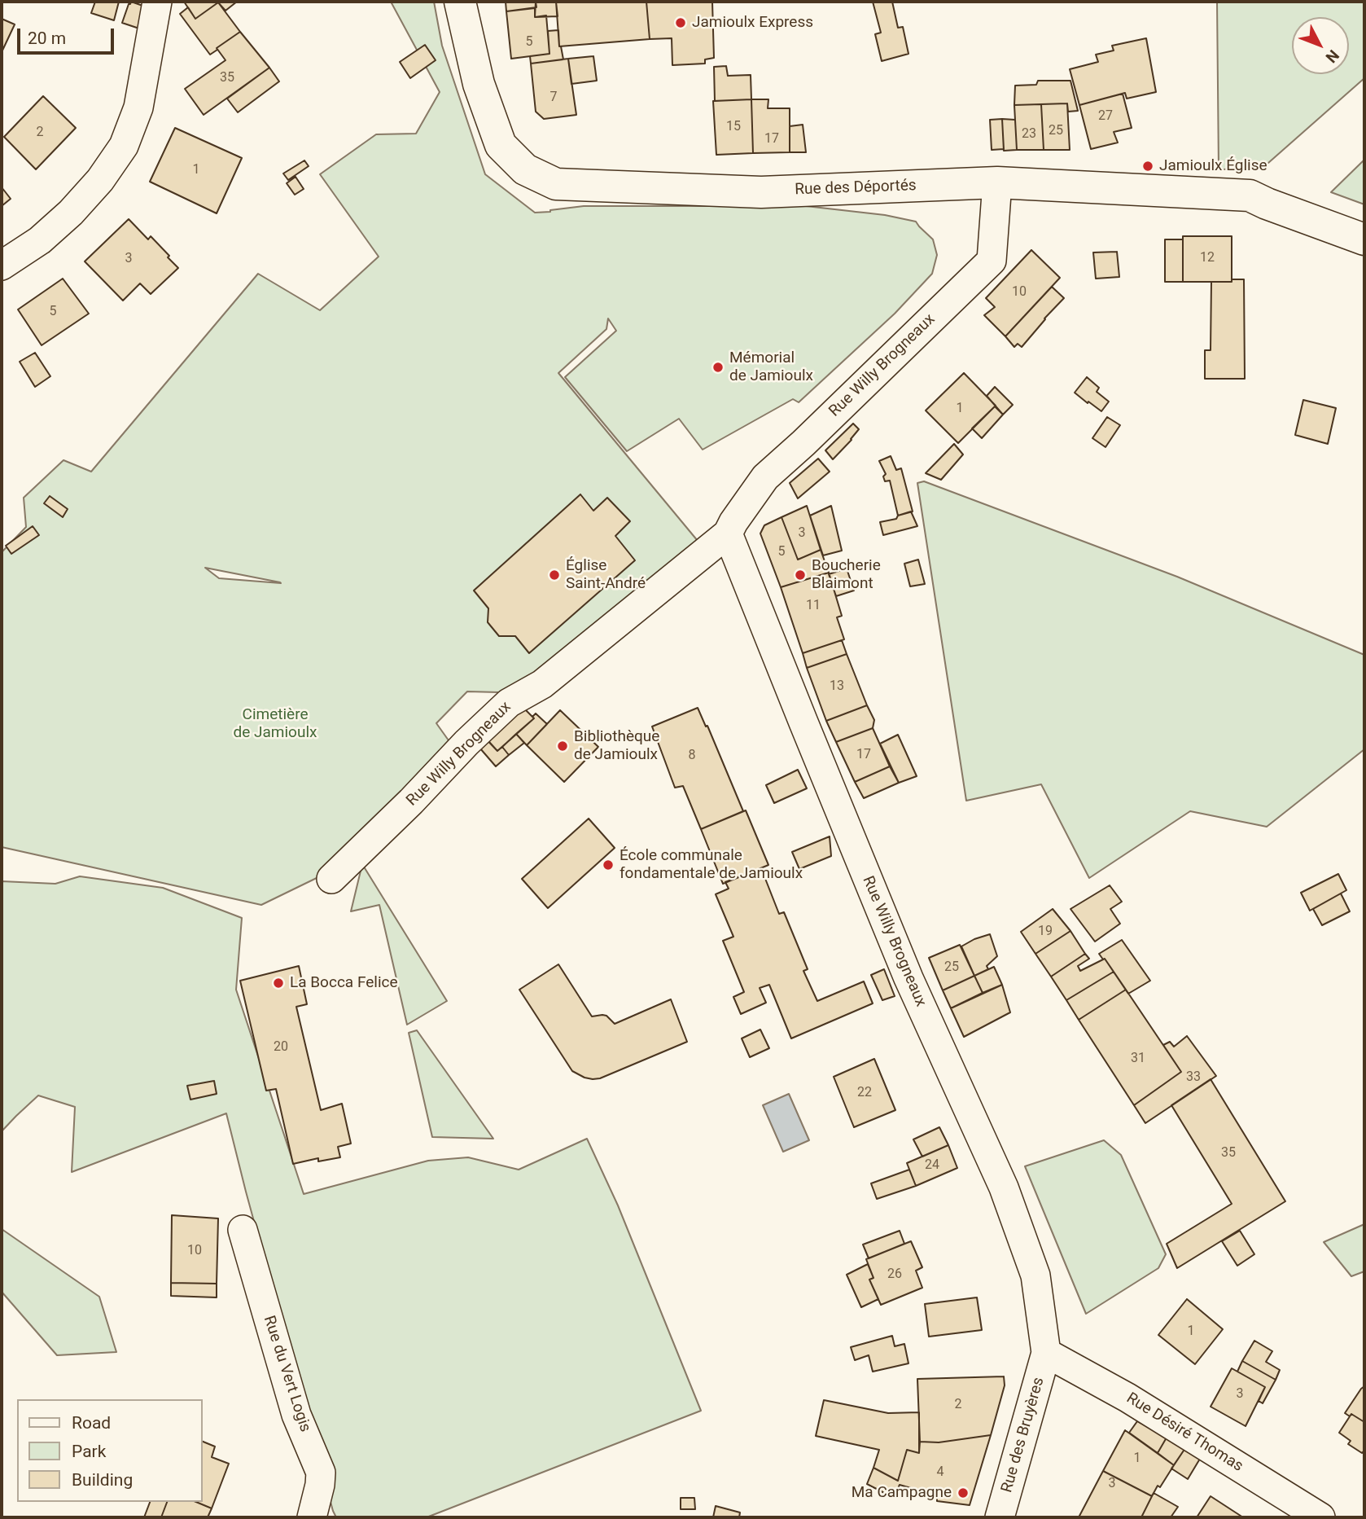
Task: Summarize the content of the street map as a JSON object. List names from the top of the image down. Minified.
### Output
{"streets":{"street":["Rue des Déportés","Rue Willy Brogneaux","Rue du Vert Logis","Rue Désiré Thomas","Rue des Bruyères"]},"crossings":[["Rue des Déportés","Rue Willy Brogneaux"],["Rue Willy Brogneaux","Rue Désiré Thomas"],["Rue Willy Brogneaux","Rue des Bruyères"],["Rue Désiré Thomas","Rue des Bruyères"]],"parks":["Cimetière de Jamioulx"],"places":["Jamioulx Express","Jamioulx Église","Mémorial de Jamioulx","Église Saint-André","Boucherie Blaimont","Bibliothèque de Jamioulx","École communale fondamentale de Jamioulx","La Bocca Felice","Ma Campagne"],"house_numbers":["5","35","7","27","15","25","2","23","17","1","12","3","10","5","1","3","5","11","13","17","8","19","25","20","31","33","22","35","24","10","26","1","3","2","1","4","3"],"legend":["Road","Park","Building"],"scale_bar":"20 m","north":"bottom right"}
